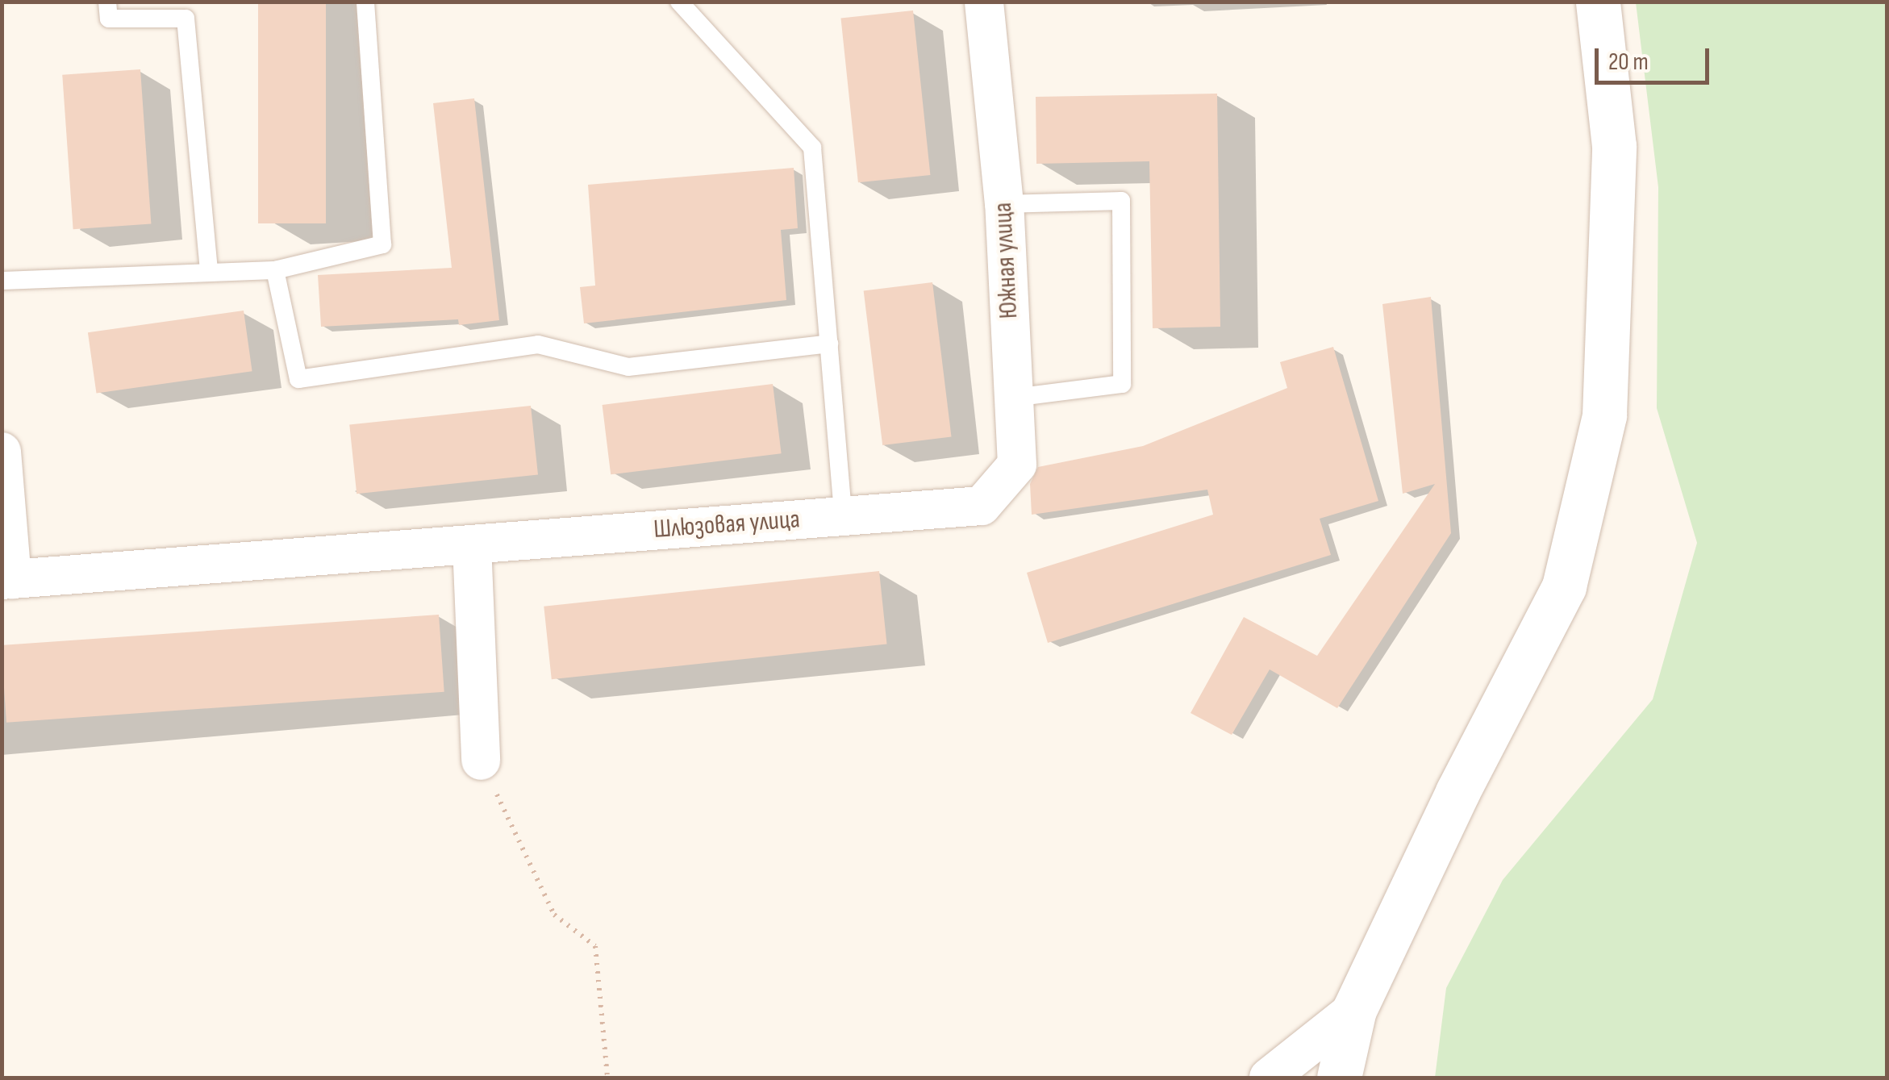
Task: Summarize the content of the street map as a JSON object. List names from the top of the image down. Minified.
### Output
{"streets":{"street":["Южная улица","Шлюзовая улица"]},"crossings":[["Южная улица","Шлюзовая улица"]],"scale_bar":"20 m"}
